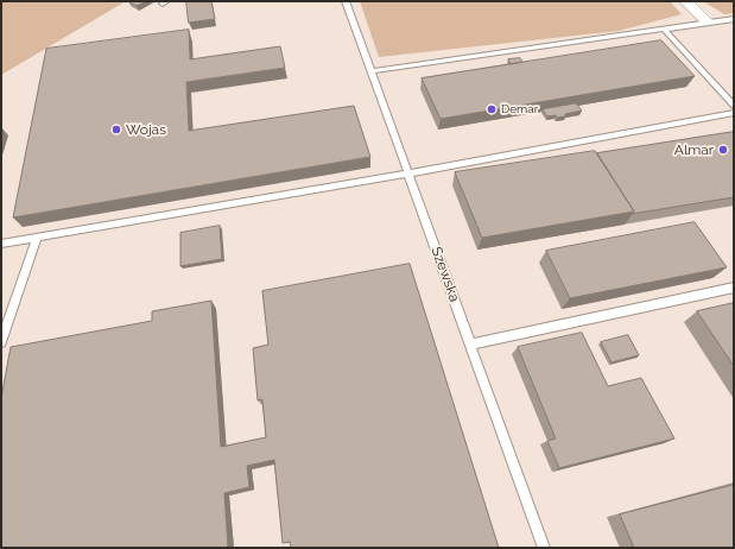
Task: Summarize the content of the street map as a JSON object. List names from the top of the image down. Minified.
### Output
{"streets":{"lane":["Szewska"]},"places":["Demar","Wojas","Almar"]}
